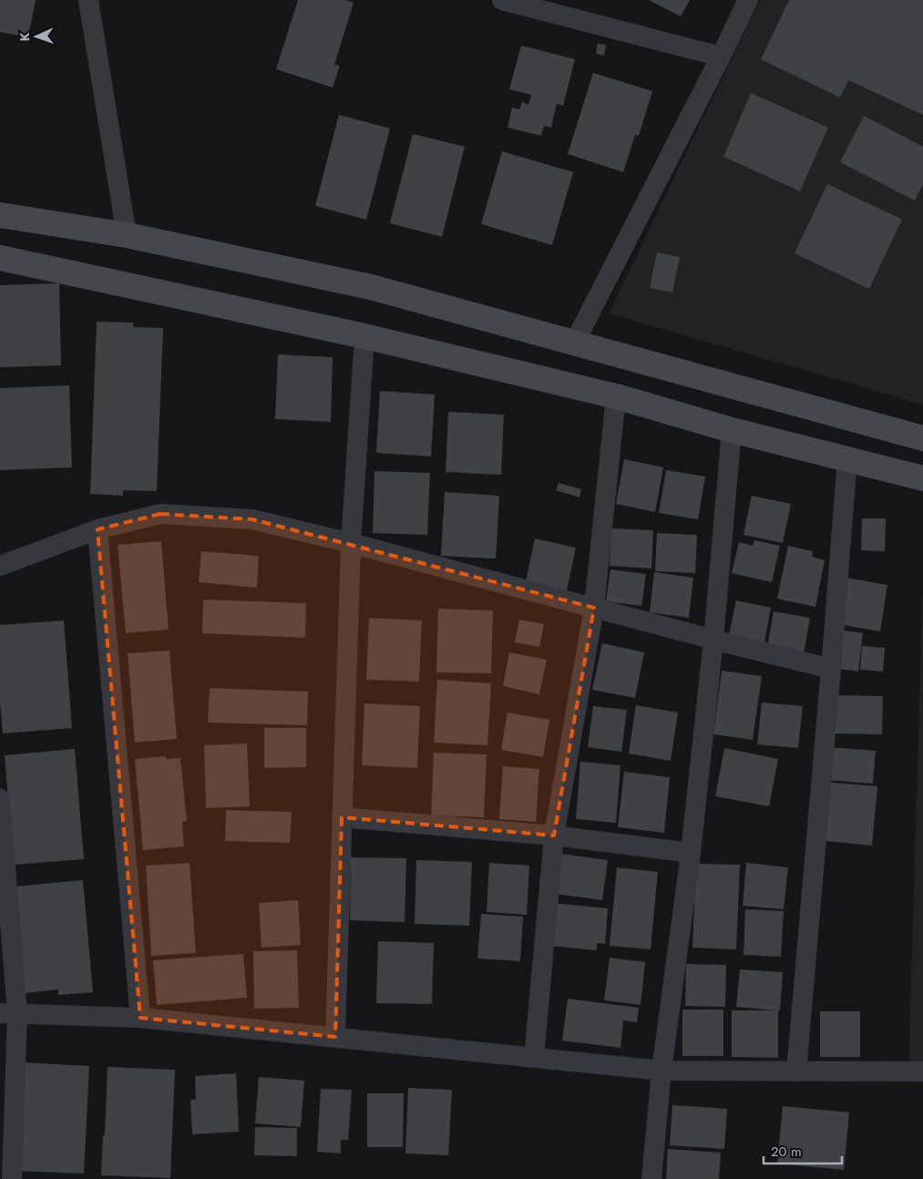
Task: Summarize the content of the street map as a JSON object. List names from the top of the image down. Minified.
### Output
{"scale_bar":"20 m","north":"left"}
